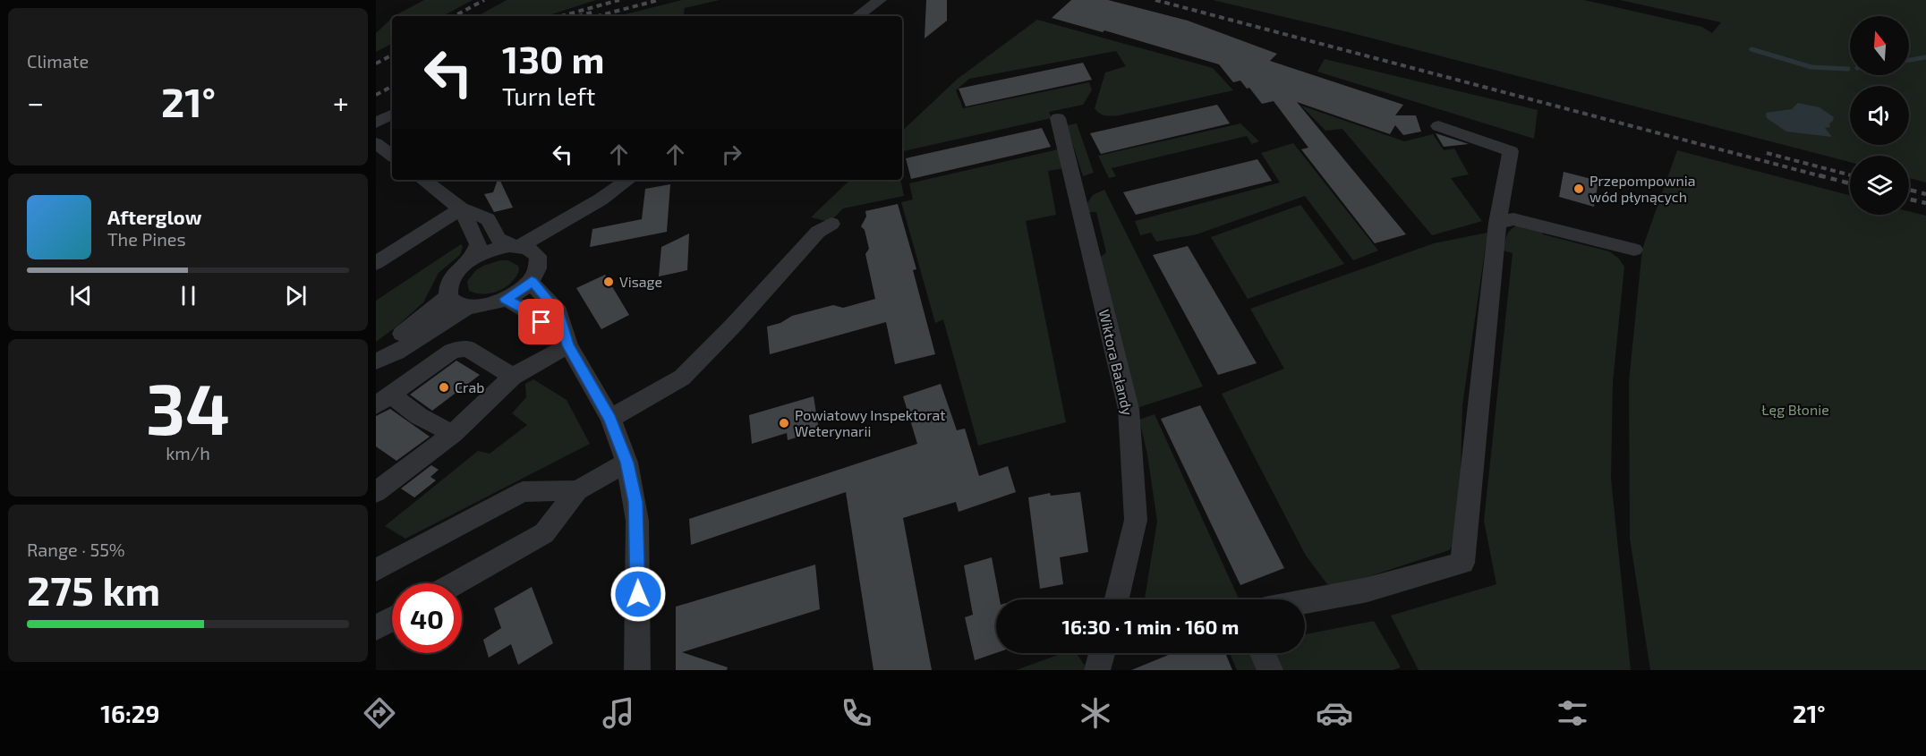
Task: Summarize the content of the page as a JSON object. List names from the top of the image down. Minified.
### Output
{"streets":{"street":["Wiktora Bałandy"]},"parks":["Łęg Błonie"],"places":["Przepompownia wód płynących","Visage","Crab","Powiatowy Inspektorat Weterynarii"],"north":"top","page":{"tile":["Climate",["34","km/h"],["Range · 55%","275 km"]],"turn":["130 m","Turn left"],"heat":["−","21°","+"],"song":["Afterglow","The Pines"],"limit":"40","trip":"16:30 · 1 min · 160 m","tabs":["16:29","21°"]}}
